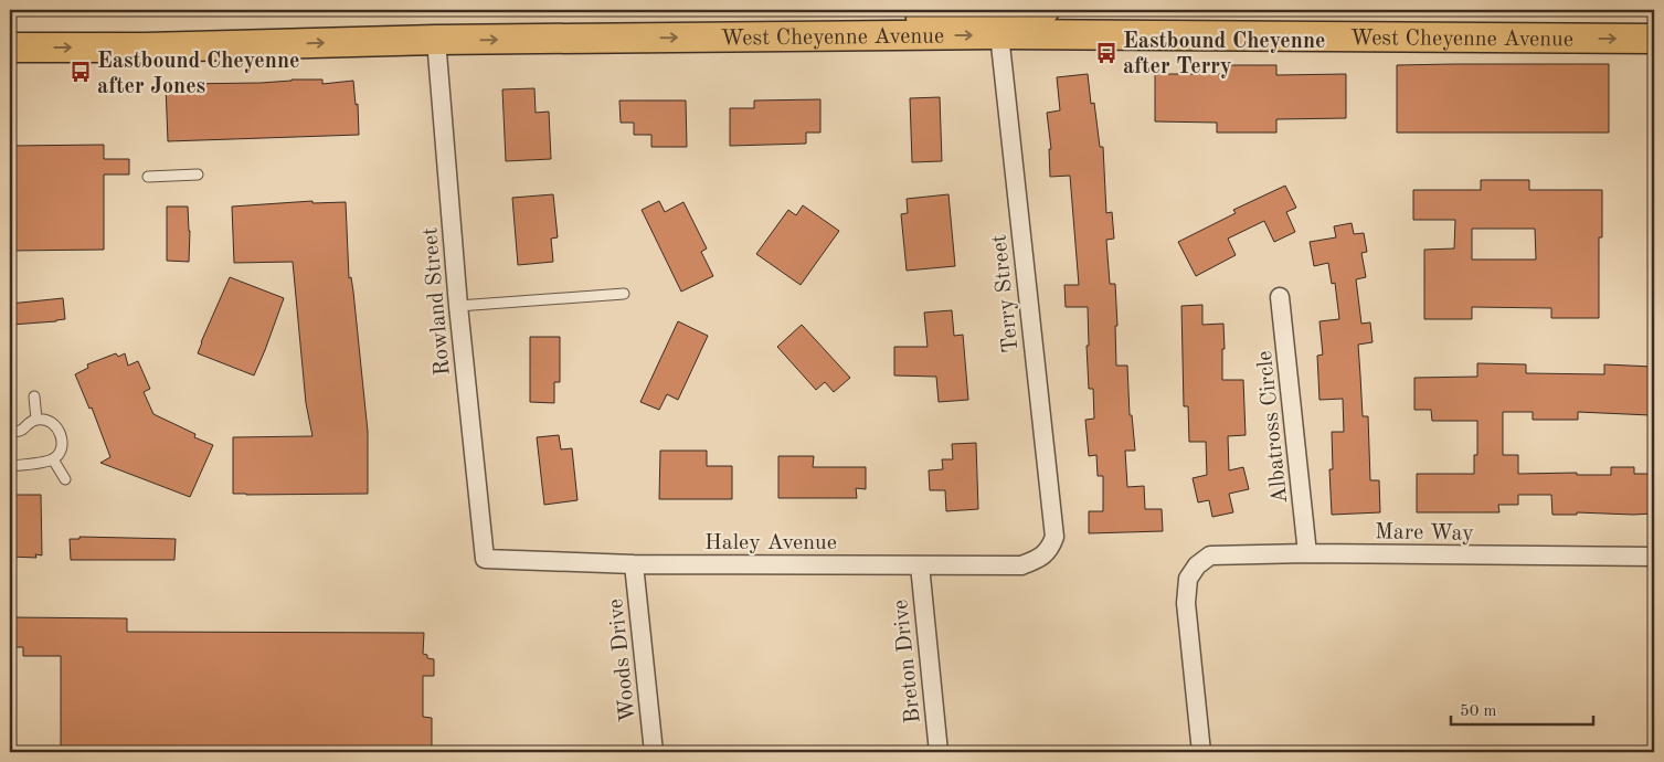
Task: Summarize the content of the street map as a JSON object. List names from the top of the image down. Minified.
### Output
{"streets":{"main road":["West Cheyenne Avenue"],"street":["Terry Street","Rowland Street","Albatross Circle","Mare Way","Haley Avenue","Woods Drive","Breton Drive"]},"crossings":[["West Cheyenne Avenue","Terry Street"],["West Cheyenne Avenue","Rowland Street"],["Terry Street","Haley Avenue"],["Rowland Street","Haley Avenue"],["Albatross Circle","Mare Way"],["Haley Avenue","Woods Drive"],["Haley Avenue","Breton Drive"]],"one_way":["West Cheyenne Avenue"],"places":{"bus stop":["Eastbound Cheyenne after Terry","Eastbound Cheyenne after Jones"]},"scale_bar":"50 m"}
